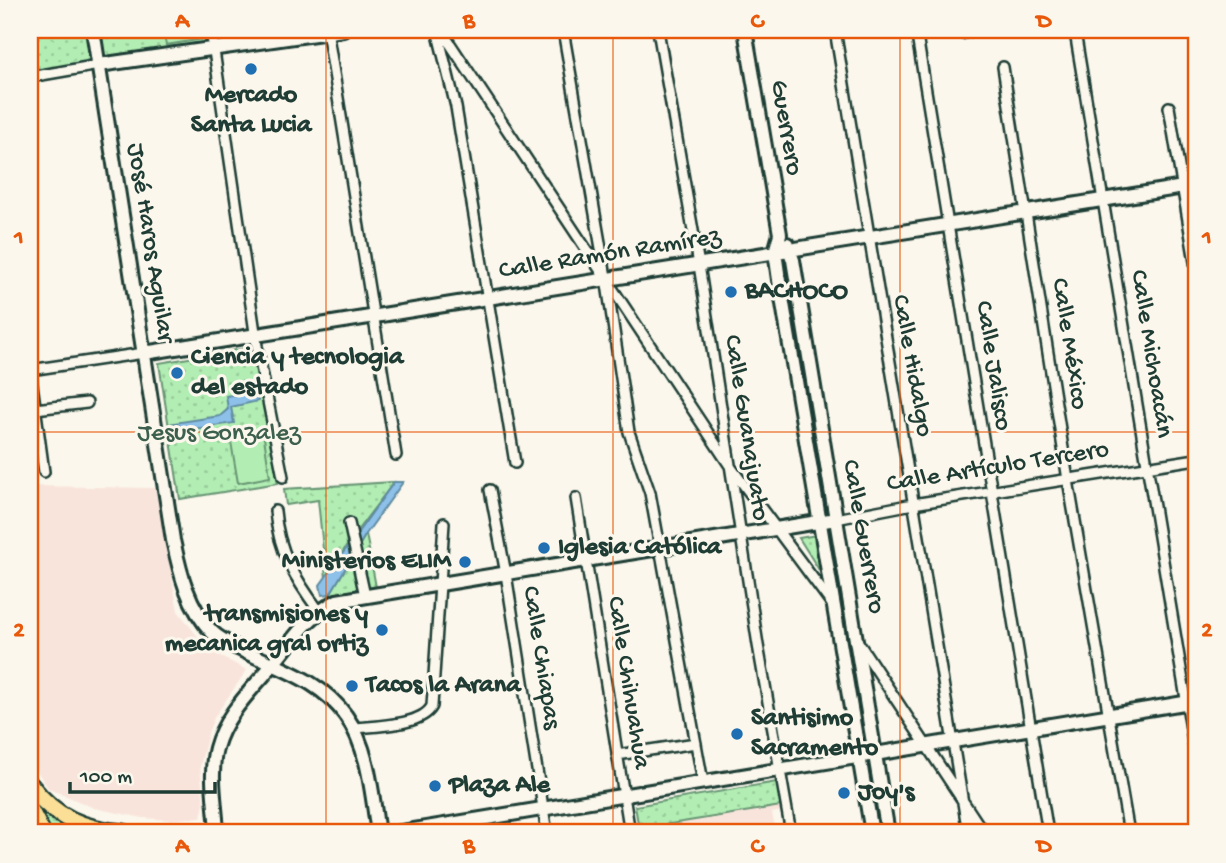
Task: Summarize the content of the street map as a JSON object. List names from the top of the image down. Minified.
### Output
{"streets":{"street":["Guerrero","José Haros Aguilar","Calle Ramón Ramírez","Calle México","Calle Michoacán","Calle Hidalgo","Calle Jalisco","Calle Guanajuato","Calle Artículo Tercero","Calle Guerrero","Calle Chiapas","Calle Chihuahua"]},"crossings":[["Guerrero","Calle Ramón Ramírez"],["Guerrero","Calle Guerrero"],["José Haros Aguilar","Calle Ramón Ramírez"],["José Haros Aguilar","Calle Artículo Tercero"],["Calle Ramón Ramírez","Calle México"],["Calle Ramón Ramírez","Calle Michoacán"],["Calle Ramón Ramírez","Calle Hidalgo"],["Calle Ramón Ramírez","Calle Jalisco"],["Calle Ramón Ramírez","Calle Guanajuato"],["Calle Ramón Ramírez","Calle Guerrero"],["Calle México","Calle Artículo Tercero"],["Calle Michoacán","Calle Artículo Tercero"],["Calle Hidalgo","Calle Artículo Tercero"],["Calle Jalisco","Calle Artículo Tercero"],["Calle Guanajuato","Calle Artículo Tercero"],["Calle Artículo Tercero","Calle Guerrero"],["Calle Artículo Tercero","Calle Chiapas"],["Calle Artículo Tercero","Calle Chihuahua"]],"parks":["Jesus Gonzalez"],"places":["Mercado Santa Lucia","BACHOCO","Ciencia y tecnologia del estado","Iglesia Católica","Ministerios ELIM","transmisiones y mecanica gral ortiz","Tacos la Arana","Santisimo Sacramento","Plaza Ale","Joy's"],"scale_bar":"100 m","grid":{"columns":["A","B","C","D"],"rows":["1","2"]}}
